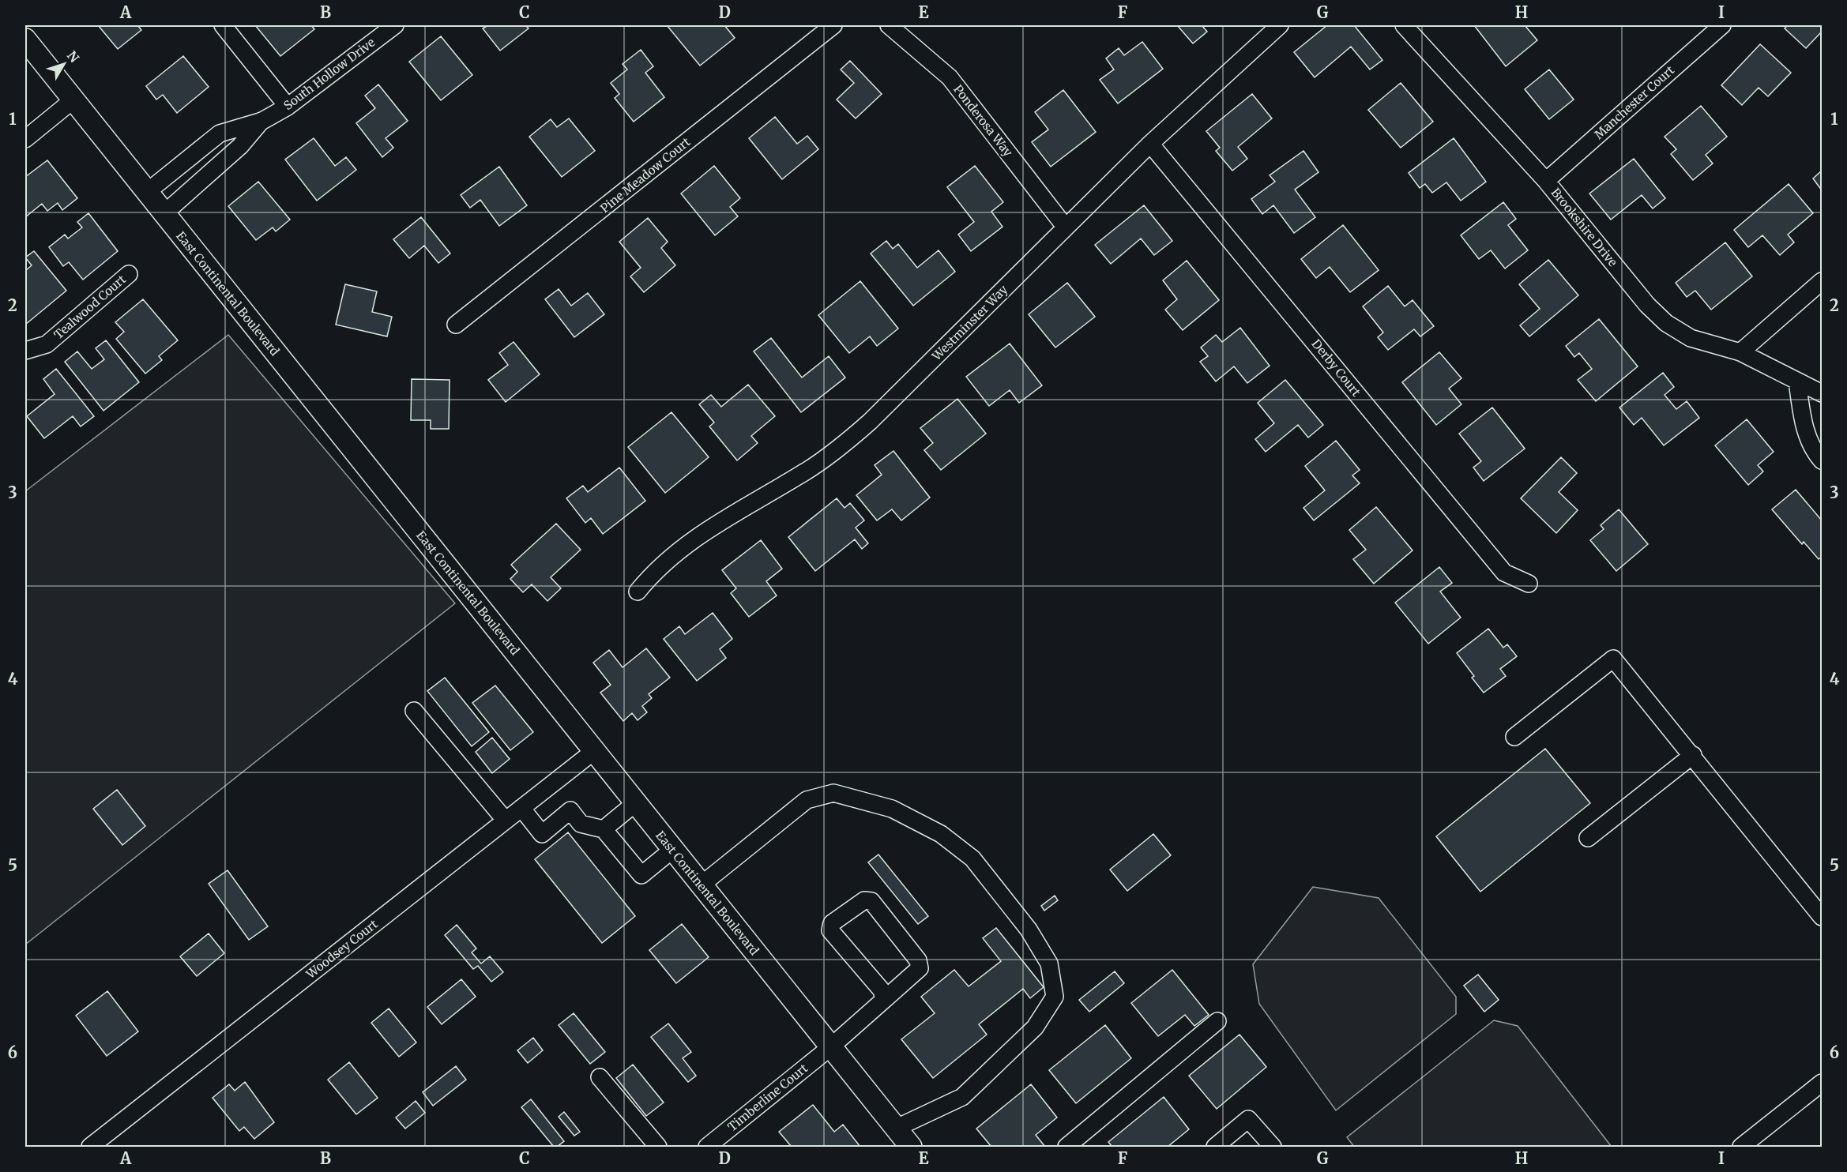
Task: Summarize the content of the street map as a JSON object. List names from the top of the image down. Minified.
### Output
{"streets":{"main road":["East Continental Boulevard"],"street":["South Hollow Drive","Manchester Court","Ponderosa Way","Pine Meadow Court","Brookshire Drive","Tealwood Court","Westminster Way","Derby Court","Woodsey Court","Timberline Court"]},"crossings":[["South Hollow Drive","East Continental Boulevard"],["Manchester Court","Brookshire Drive"],["Ponderosa Way","Westminster Way"],["East Continental Boulevard","Woodsey Court"],["East Continental Boulevard","Timberline Court"],["Westminster Way","Derby Court"]],"north":"top right","grid":{"columns":["A","B","C","D","E","F","G","H","I"],"rows":["1","2","3","4","5","6"]}}
